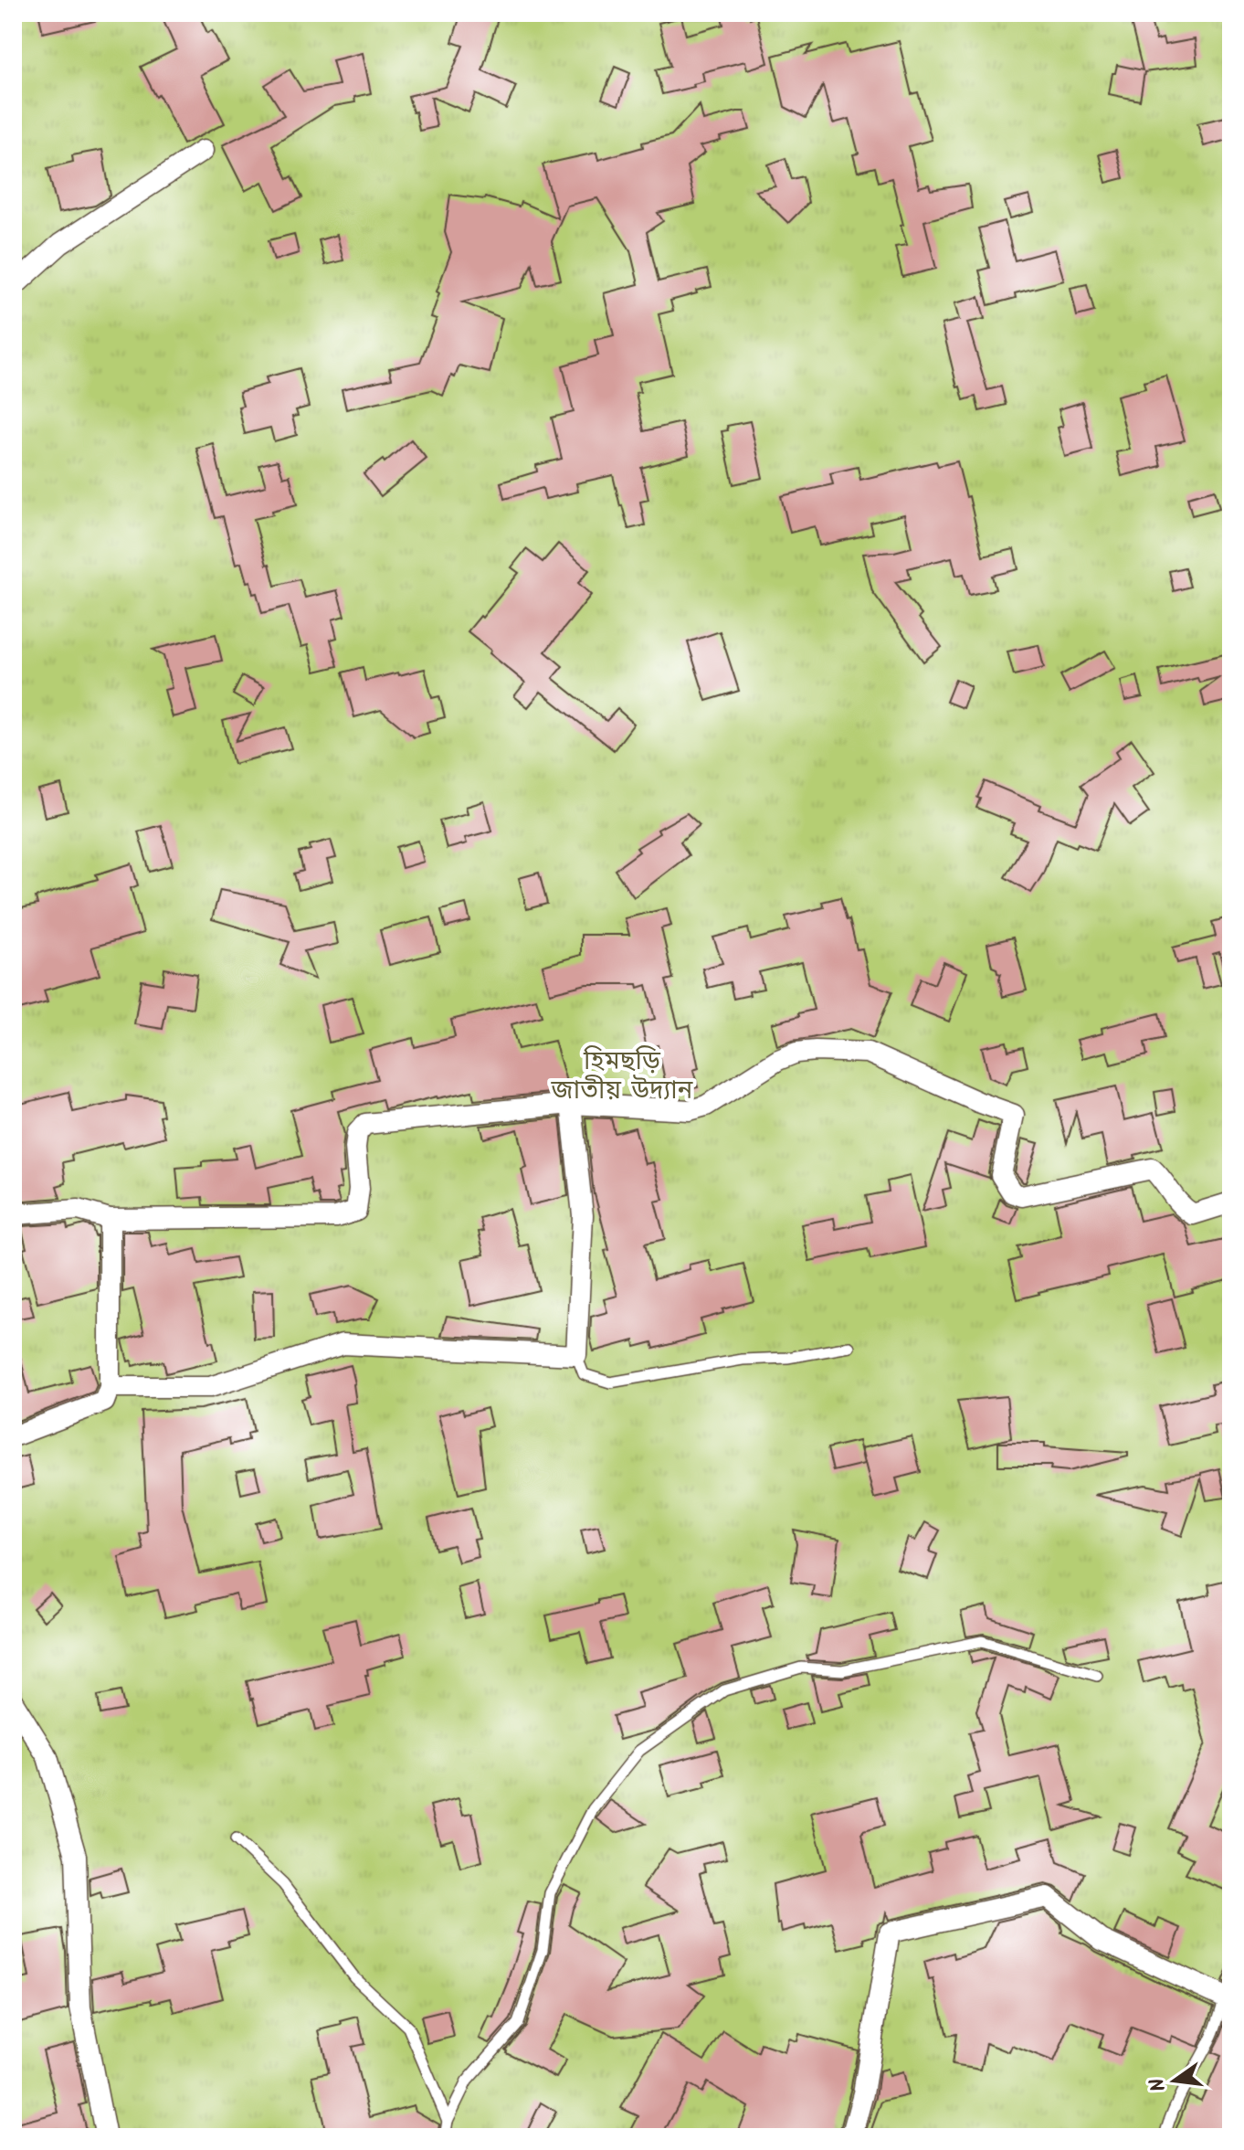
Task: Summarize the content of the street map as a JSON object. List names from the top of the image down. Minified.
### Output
{"parks":["হিমছড়ি জাতীয় উদ্যান"],"north":"left"}
